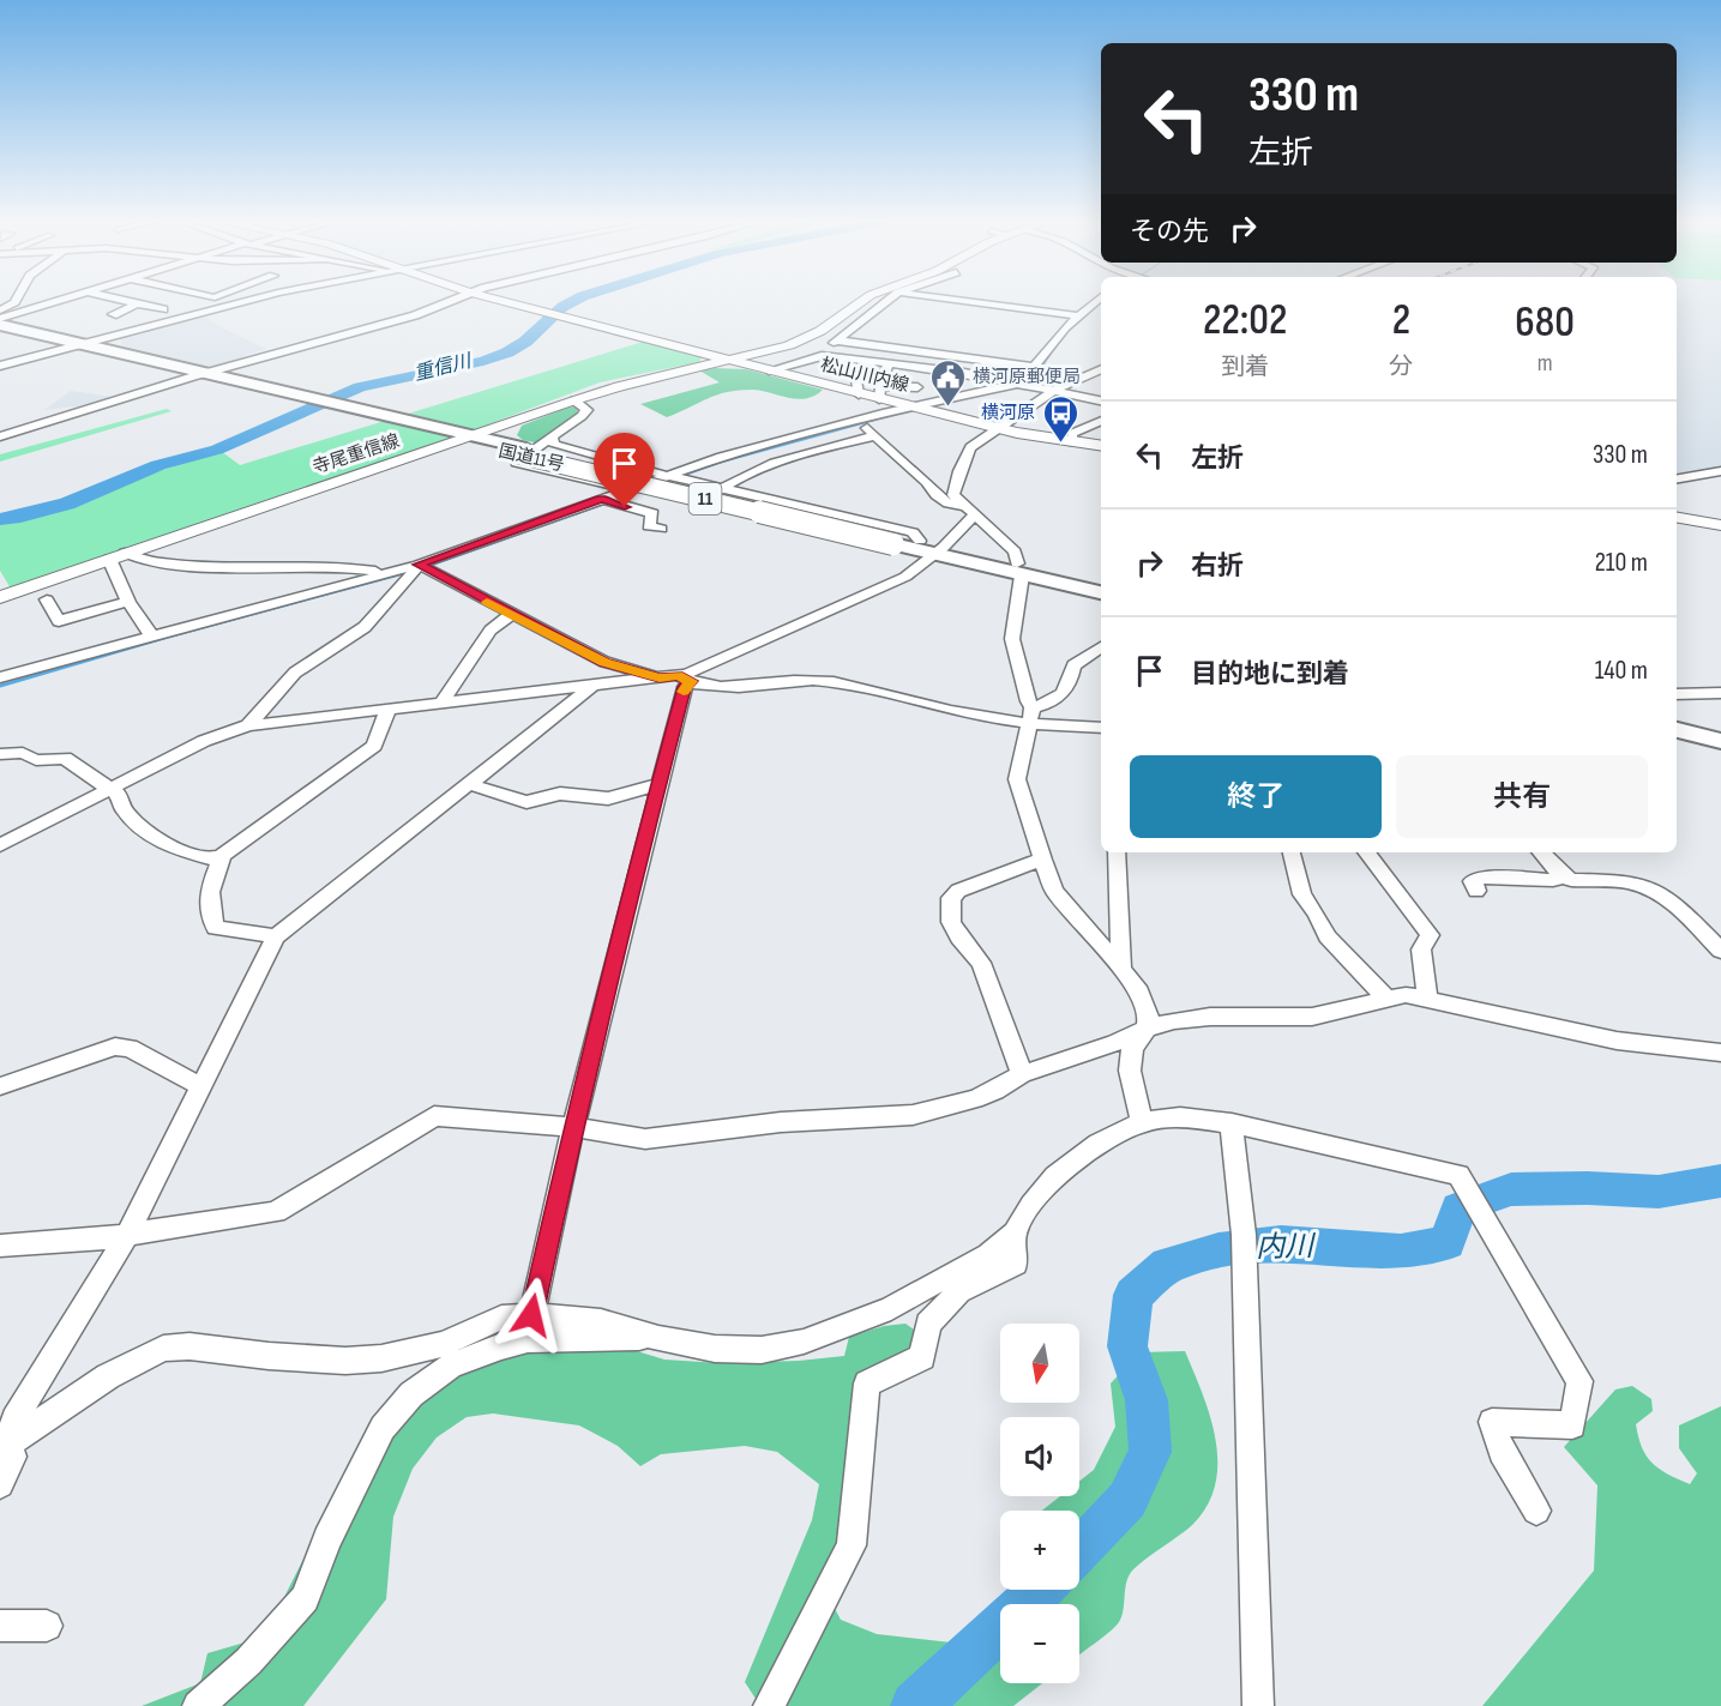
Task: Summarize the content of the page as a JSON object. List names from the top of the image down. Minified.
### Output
{"streets":{"highway":["国道11号","11"],"main road":["松山川内線","寺尾重信線"]},"crossings":[["松山川内線","寺尾重信線"],["寺尾重信線","国道11号"]],"water":["重信川","内川"],"places":{"public building":["横河原郵便局"],"bus stop":["横河原"]},"north":"bottom","page":{"turn":["330 m","左折"],"then":"その先","eta":["22:02","到着","2","分","680","m"],"list":[{"name":"左折","value":"330 m"},{"name":"右折","value":"210 m"},{"name":"目的地に到着","value":"140 m"}],"buttons":["終了","共有"],"map_buttons":["+","−"]}}
